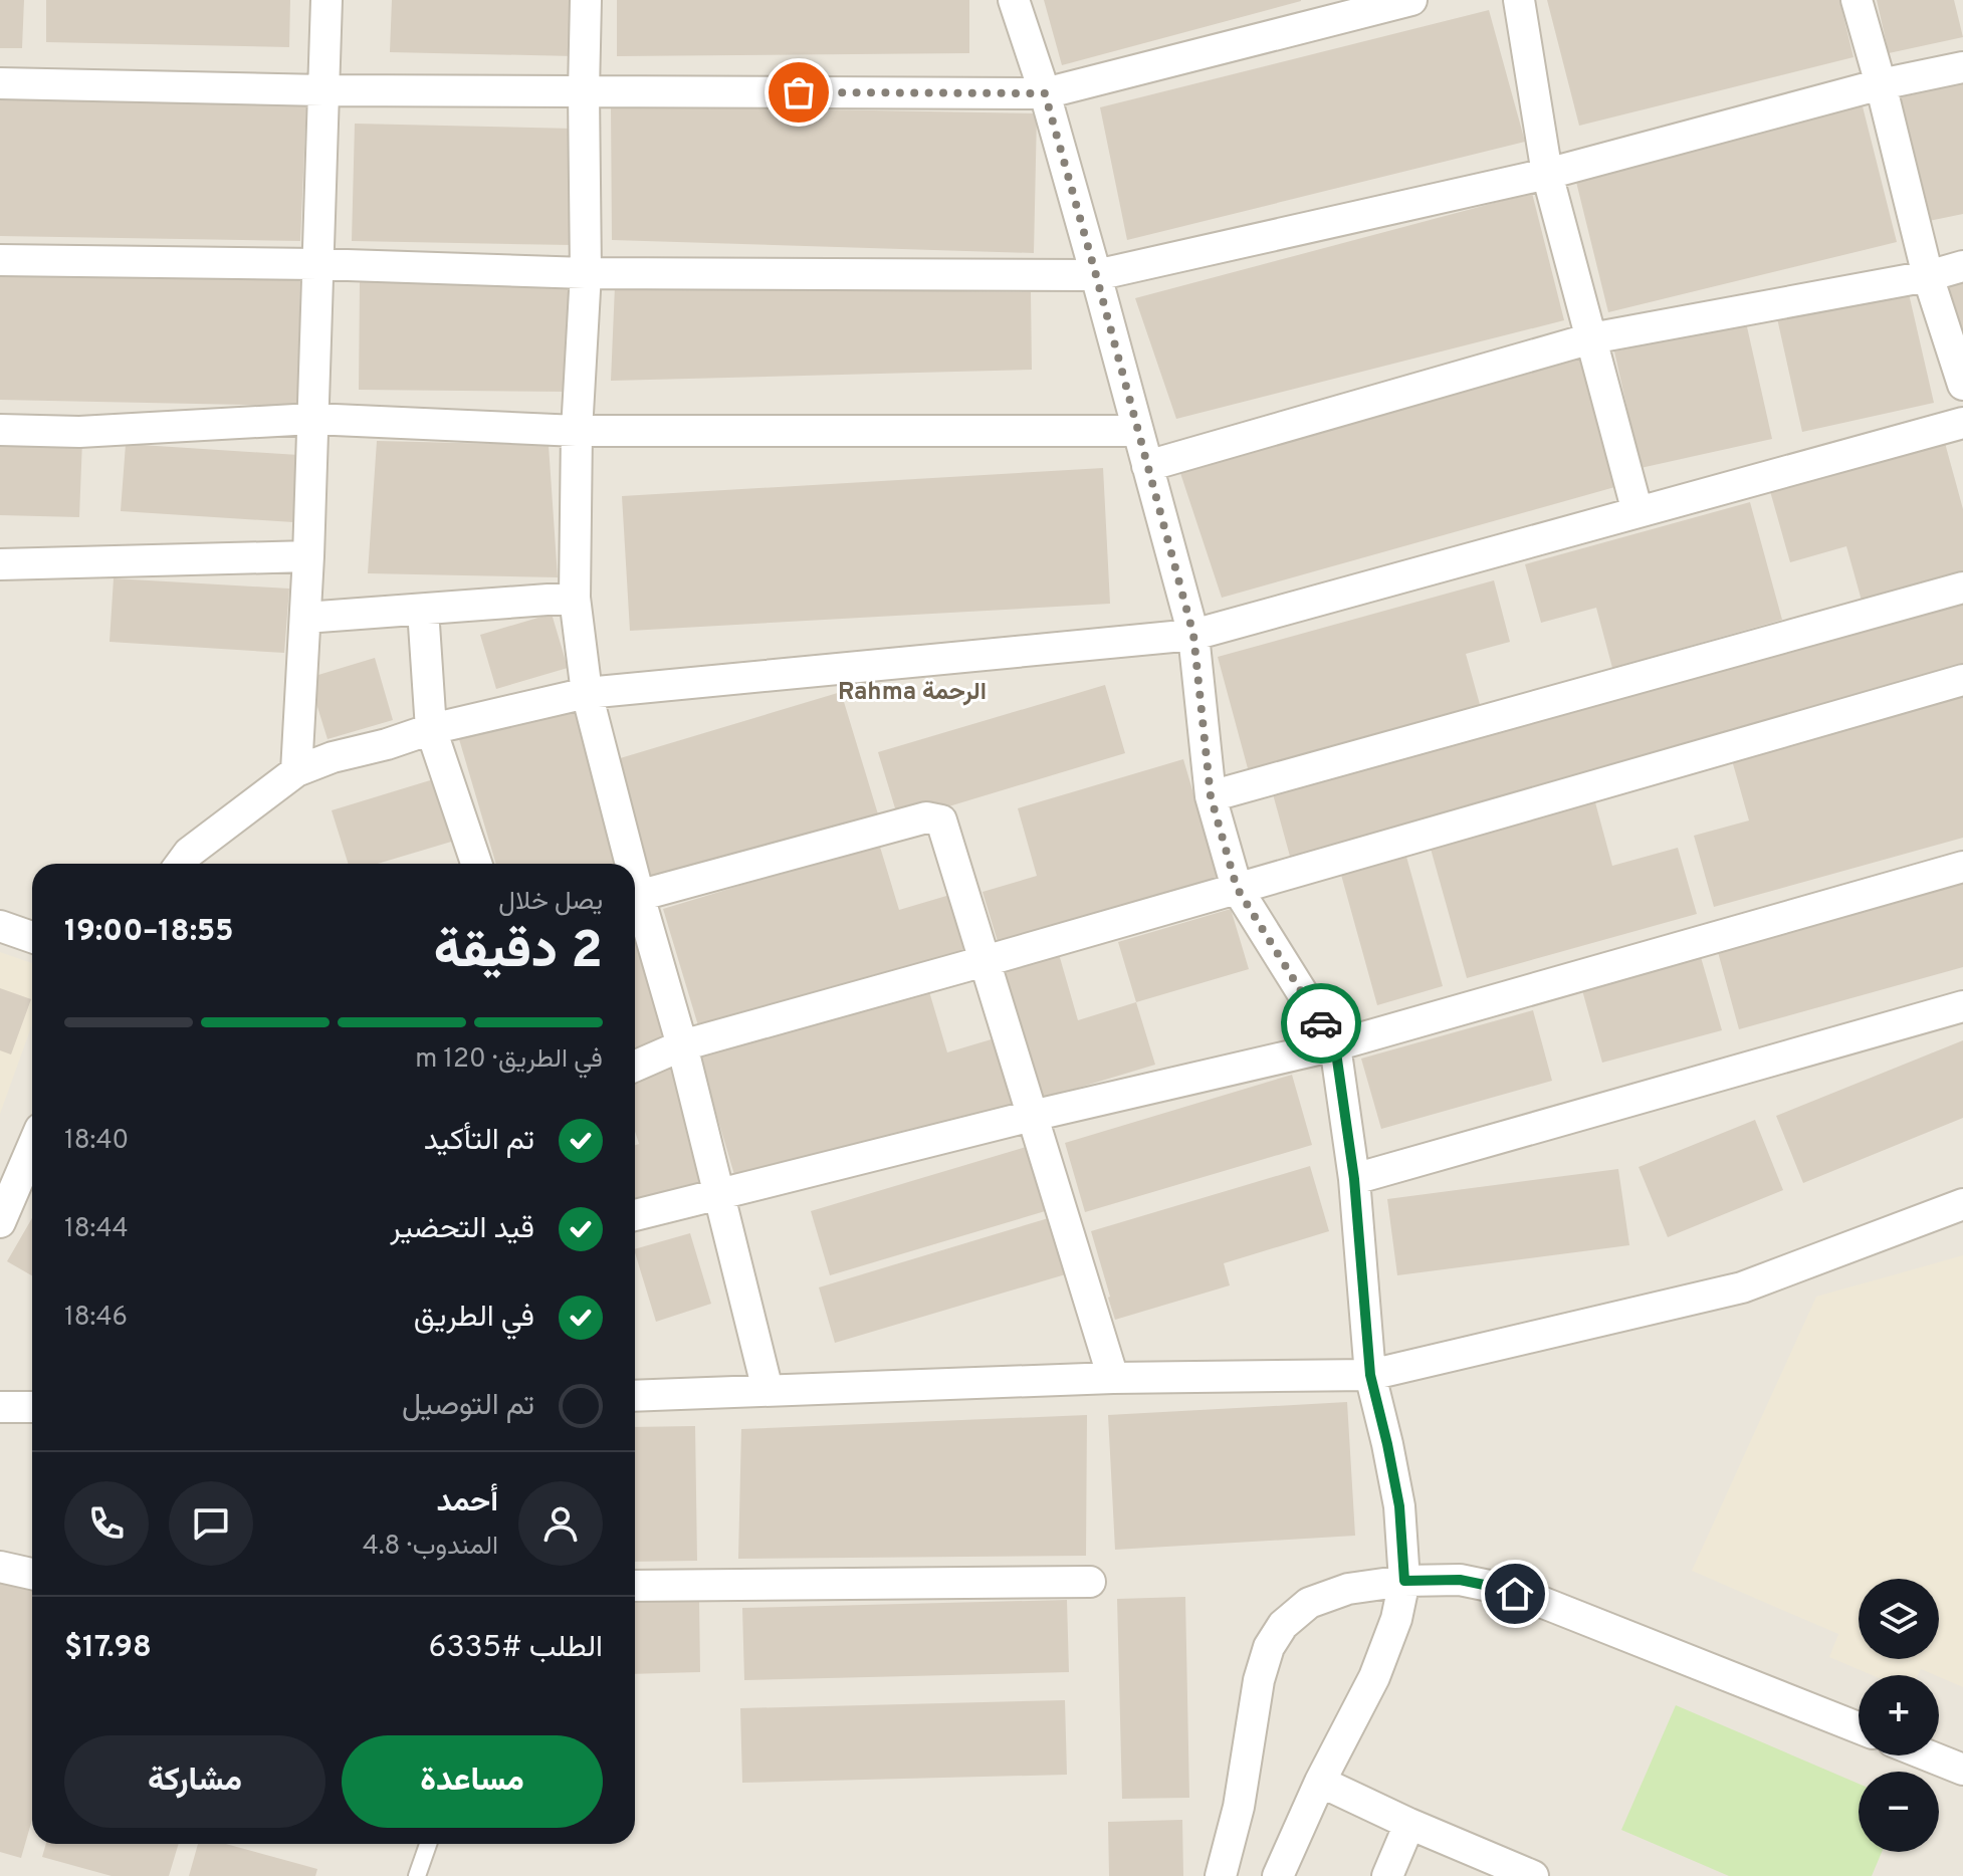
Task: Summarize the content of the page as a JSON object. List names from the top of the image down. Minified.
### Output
{"districts":["Rahma الرحمة"],"page":{"heading":["2 دقيقة","يصل خلال","18:55–19:00"],"panel":["أحمد","المندوب · 4.8","الطلب #6335","$17.98"],"bar":"في الطريق · 120 m","list":[["تم التأكيد","18:40"],["قيد التحضير","18:44"],["في الطريق","18:46"],"تم التوصيل"],"map_buttons":["+","−"],"buttons":["مساعدة","مشاركة"]}}
